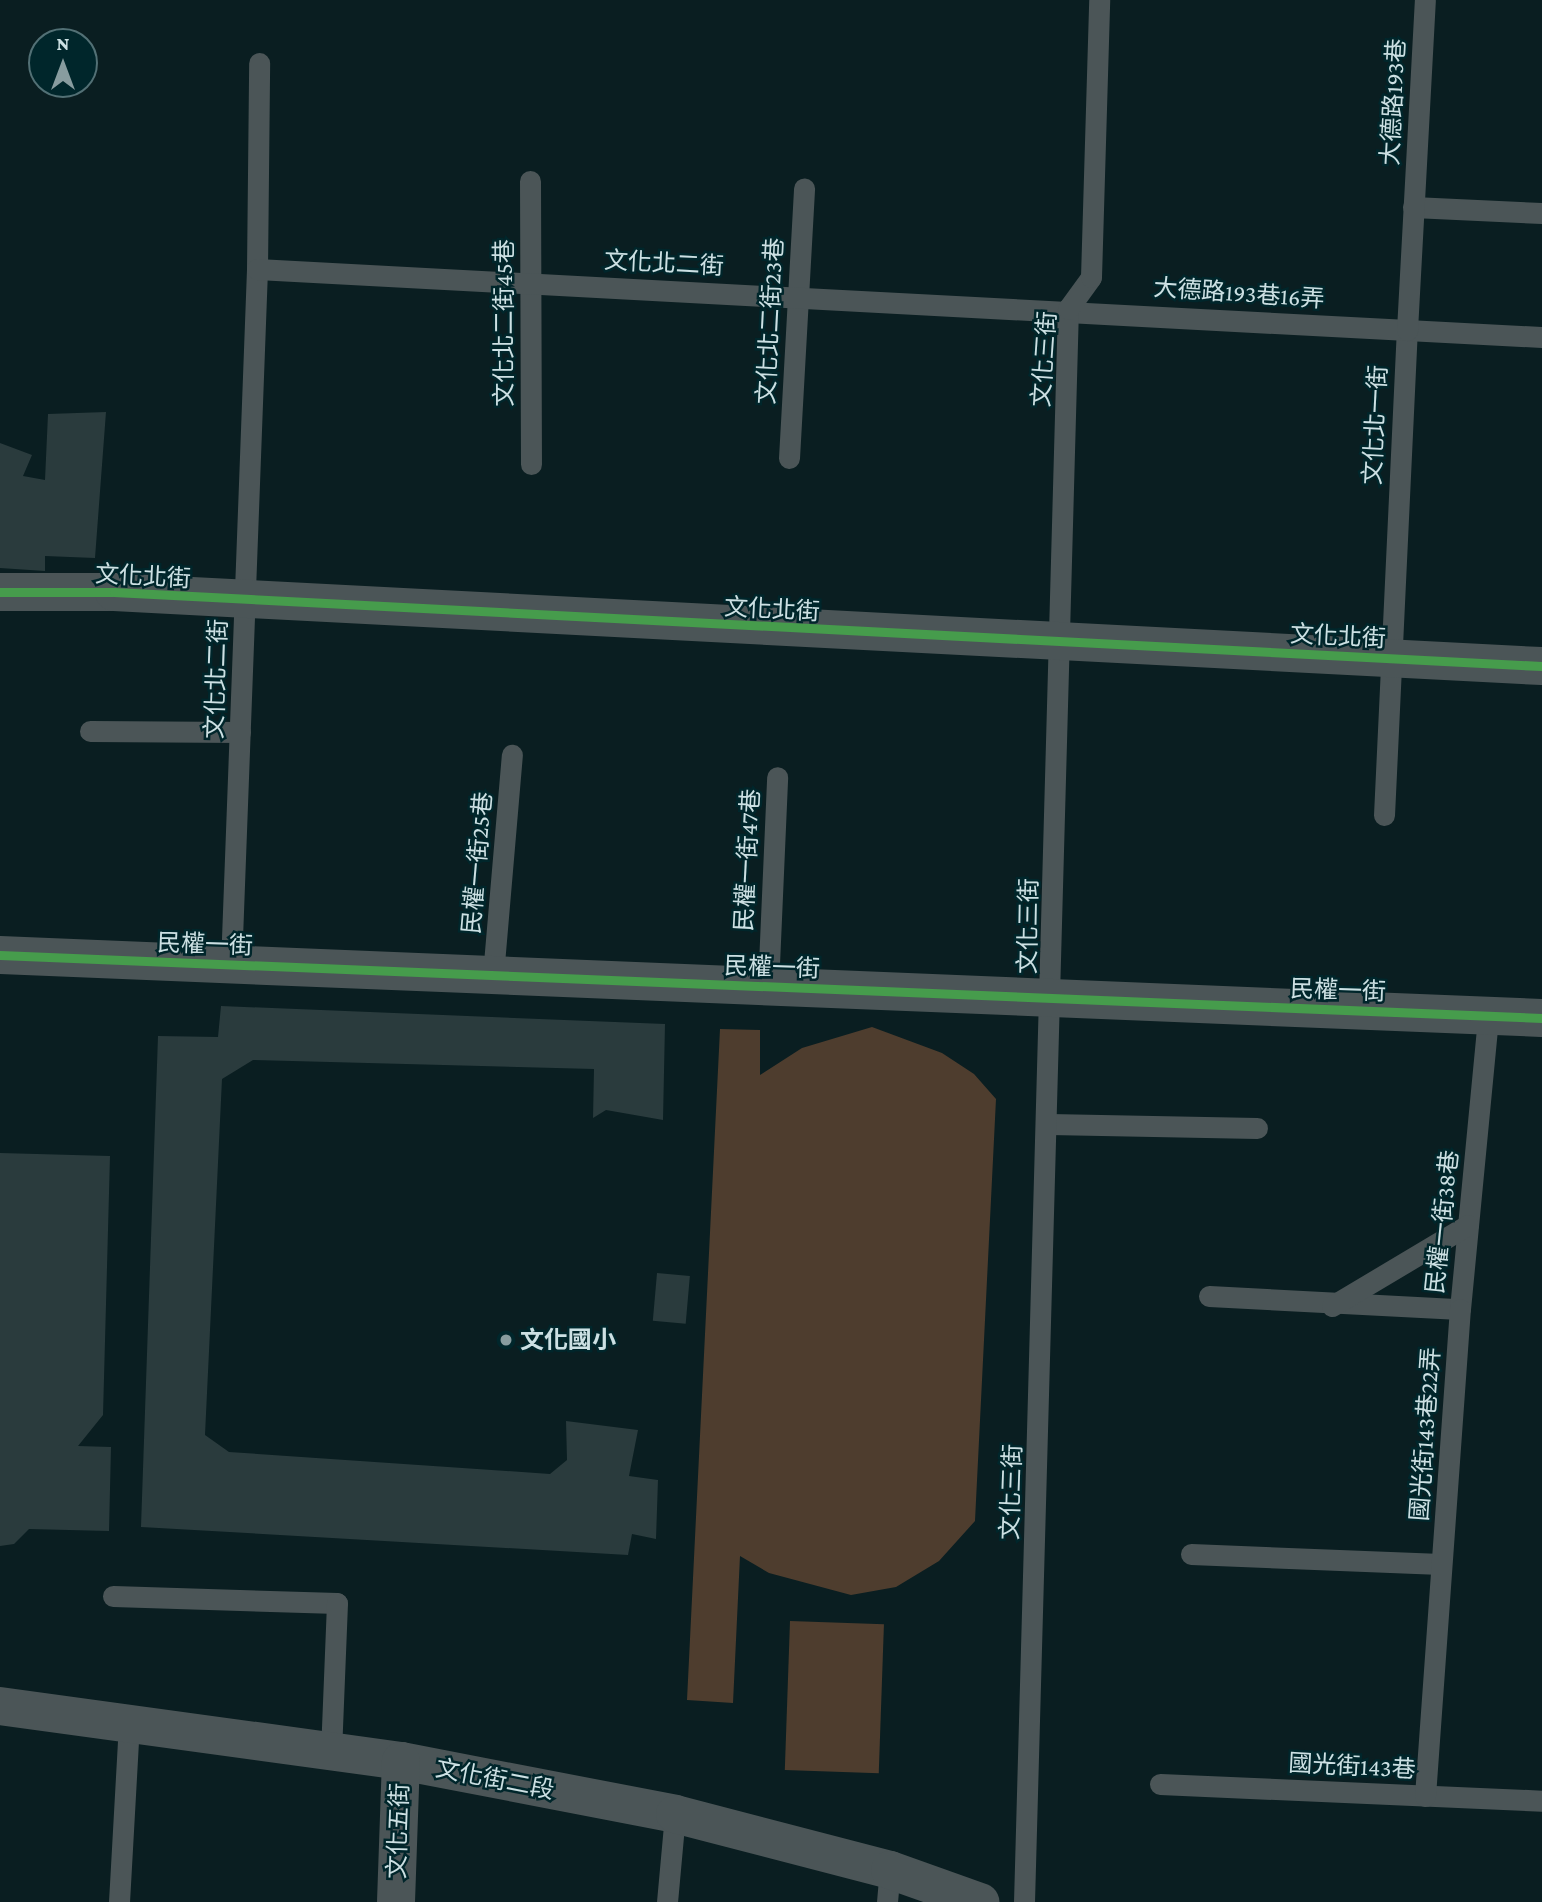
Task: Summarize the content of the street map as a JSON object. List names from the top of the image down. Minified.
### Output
{"streets":{"street":["文化北街","民權一街","文化街二段","文化五街"],"lane":["大德路193巷","文化北二街","大德路193巷16弄","文化北二街23巷","文化北二街45巷","文化三街","文化北一街","民權一街47巷","民權一街25巷","民權一街38巷","國光街143巷22弄","國光街143巷"]},"crossings":[["大德路193巷","大德路193巷16弄"],["大德路193巷","文化北一街"],["文化北二街","大德路193巷16弄"],["文化北二街","文化北二街23巷"],["文化北二街","文化北二街45巷"],["文化北二街","文化三街"],["文化北二街","文化北街"],["文化北二街","民權一街"],["大德路193巷16弄","文化三街"],["大德路193巷16弄","文化北一街"],["文化三街","文化北街"],["文化三街","民權一街"],["文化北一街","文化北街"],["民權一街47巷","民權一街"],["民權一街25巷","民權一街"],["民權一街","民權一街38巷"],["民權一街38巷","國光街143巷22弄"],["國光街143巷22弄","國光街143巷"],["文化街二段","文化五街"]],"places":["文化國小"],"north":"top"}
